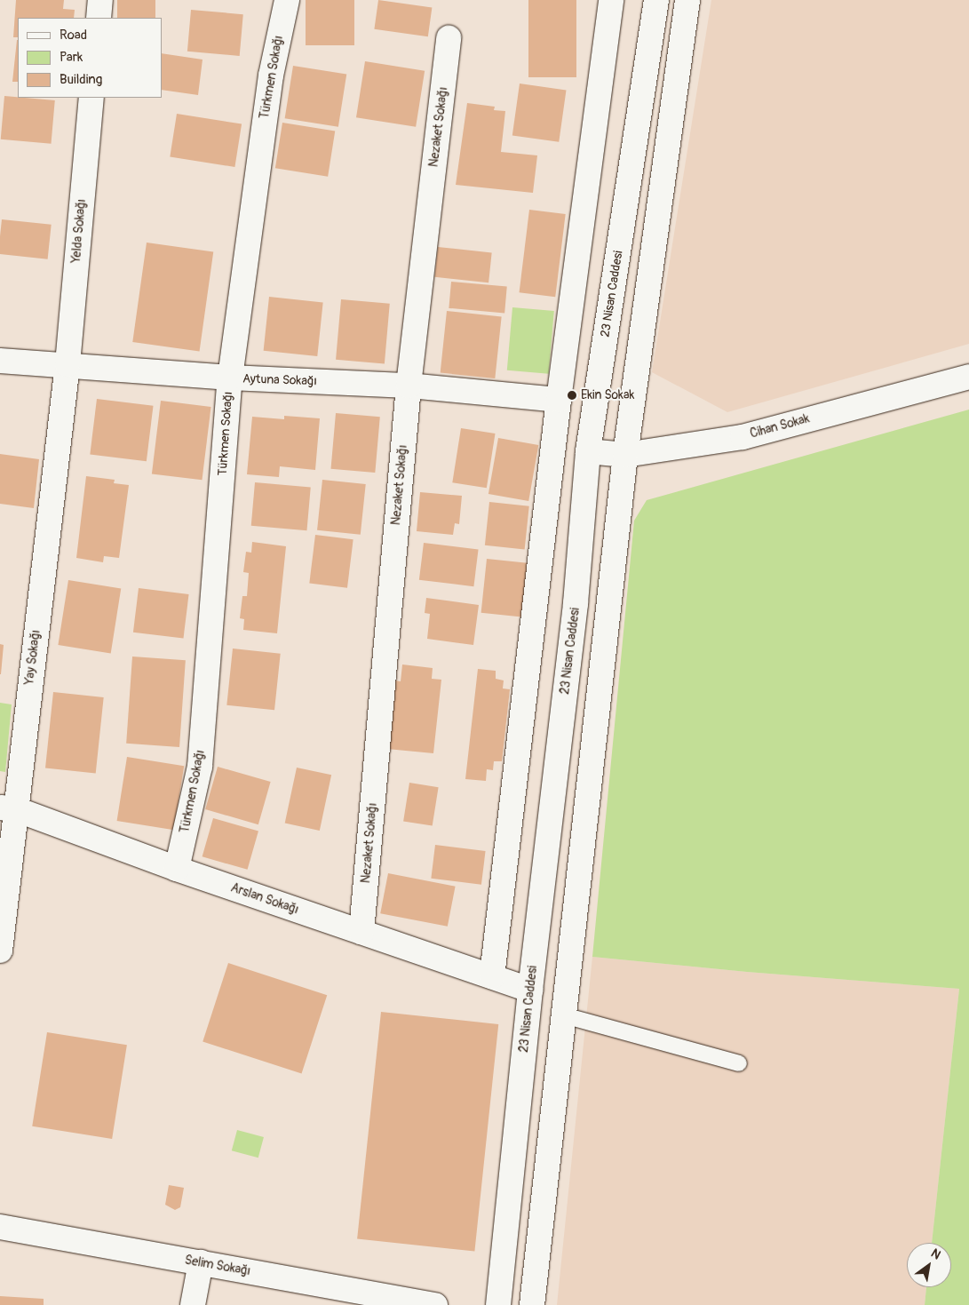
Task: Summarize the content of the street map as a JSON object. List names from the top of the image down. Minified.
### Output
{"streets":{"street":["Türkmen Sokağı","Nezaket Sokağı","Yelda Sokağı","23 Nisan Caddesi","Aytuna Sokağı","Cihan Sokak","Yay Sokağı","Arslan Sokağı","Selim Sokağı"]},"crossings":[["Türkmen Sokağı","Aytuna Sokağı"],["Türkmen Sokağı","Arslan Sokağı"],["Nezaket Sokağı","Aytuna Sokağı"],["Nezaket Sokağı","Arslan Sokağı"],["Yelda Sokağı","Aytuna Sokağı"],["Yelda Sokağı","Yay Sokağı"],["23 Nisan Caddesi","Cihan Sokak"],["23 Nisan Caddesi","Arslan Sokağı"],["Aytuna Sokağı","Yay Sokağı"],["Yay Sokağı","Arslan Sokağı"]],"places":["Ekin Sokak"],"legend":["Road","Park","Building"],"north":"top right"}
